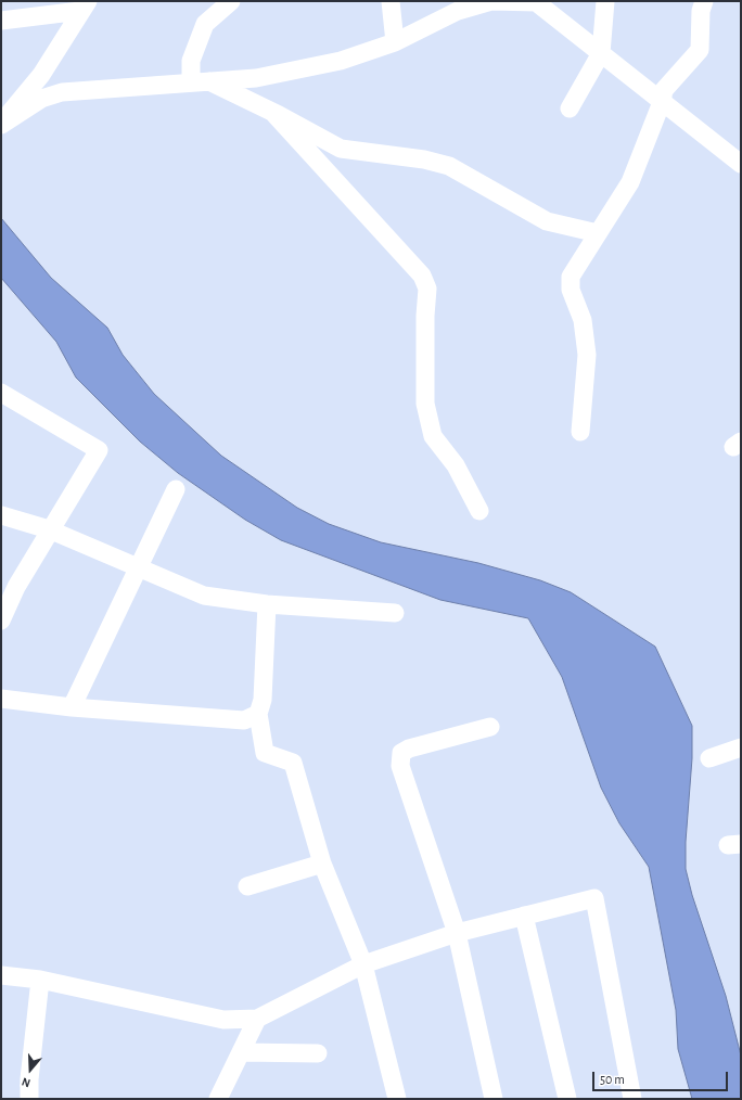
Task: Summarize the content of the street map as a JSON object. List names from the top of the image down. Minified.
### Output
{"scale_bar":"50 m","north":"bottom"}
